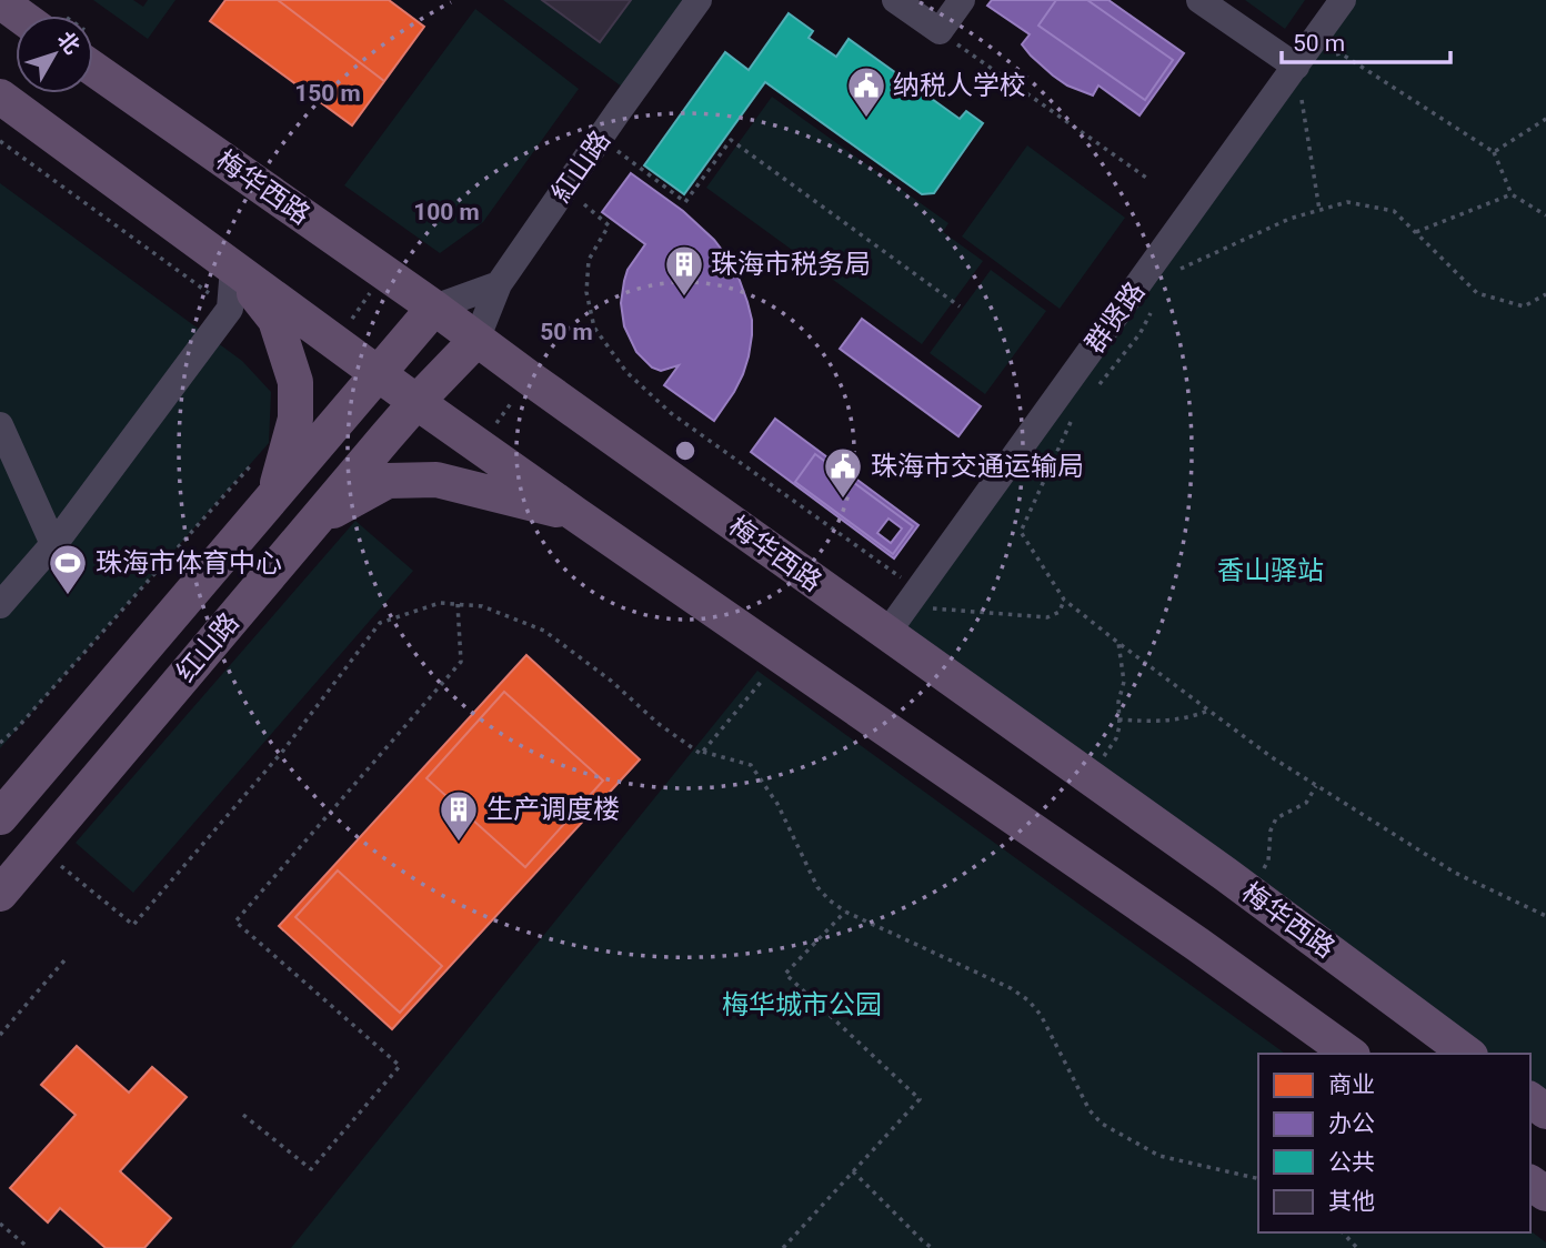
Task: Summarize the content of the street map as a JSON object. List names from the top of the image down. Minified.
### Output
{"streets":{"main road":["梅华西路","红山路"],"street":["紅山路","群贤路"]},"crossings":[["紅山路","梅华西路"],["紅山路","红山路"],["梅华西路","群贤路"],["梅华西路","红山路"]],"parks":["香山驿站","梅华城市公园"],"places":{"public building":["纳税人学校","珠海市交通运输局"],"building":["珠海市税务局","生产调度楼"],"sports":["珠海市体育中心"]},"legend":["商业","办公","公共","其他"],"scale_bar":"50 m","north":"top right","rings":["150 m","100 m","50 m"]}
